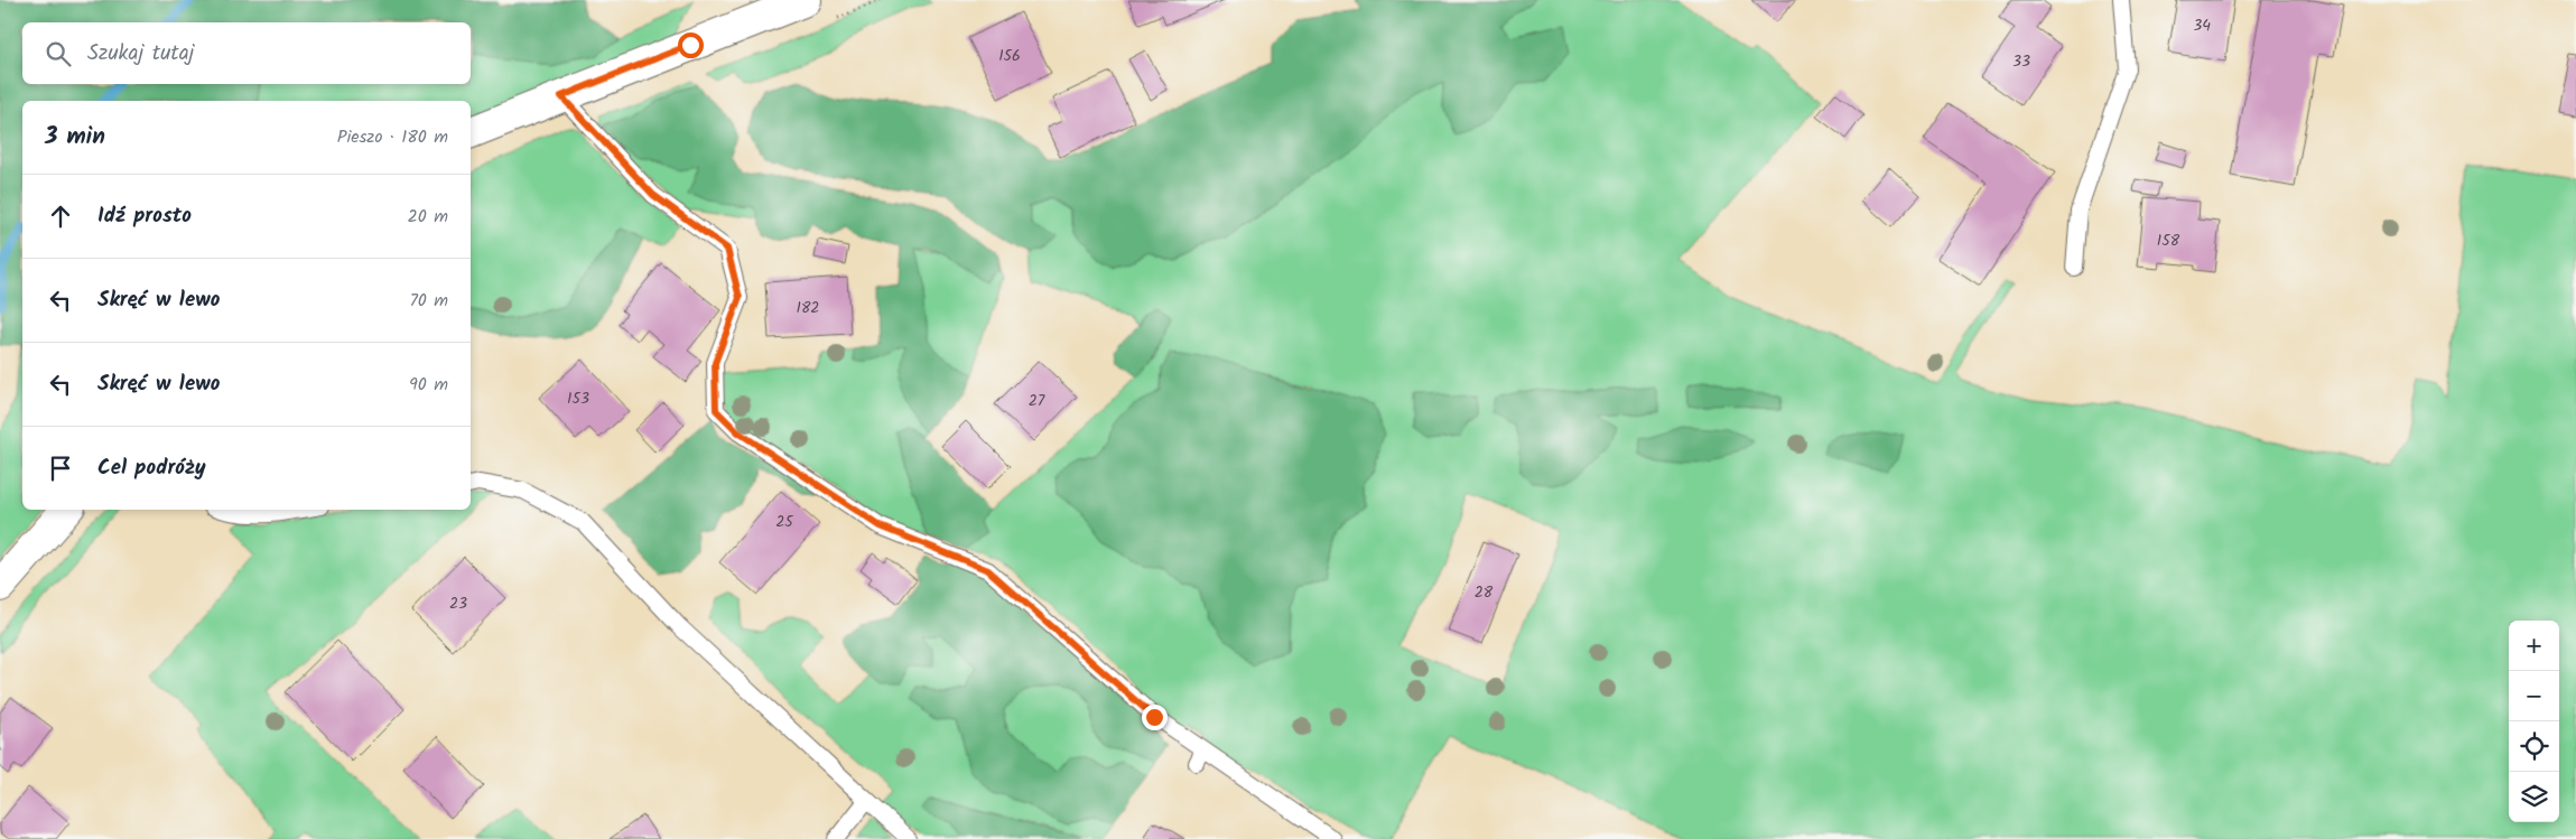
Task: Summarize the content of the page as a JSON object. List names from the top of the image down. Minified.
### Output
{"house_numbers":["34","156","33","158","182","153","27","25","28","23"],"page":{"search":"Szukaj tutaj","heading":["3 min","Pieszo · 180 m"],"list":[["Idź prosto","20 m"],["Skręć w lewo","70 m"],["Skręć w lewo","90 m"],"Cel podróży"],"map_buttons":["+","−"]}}
